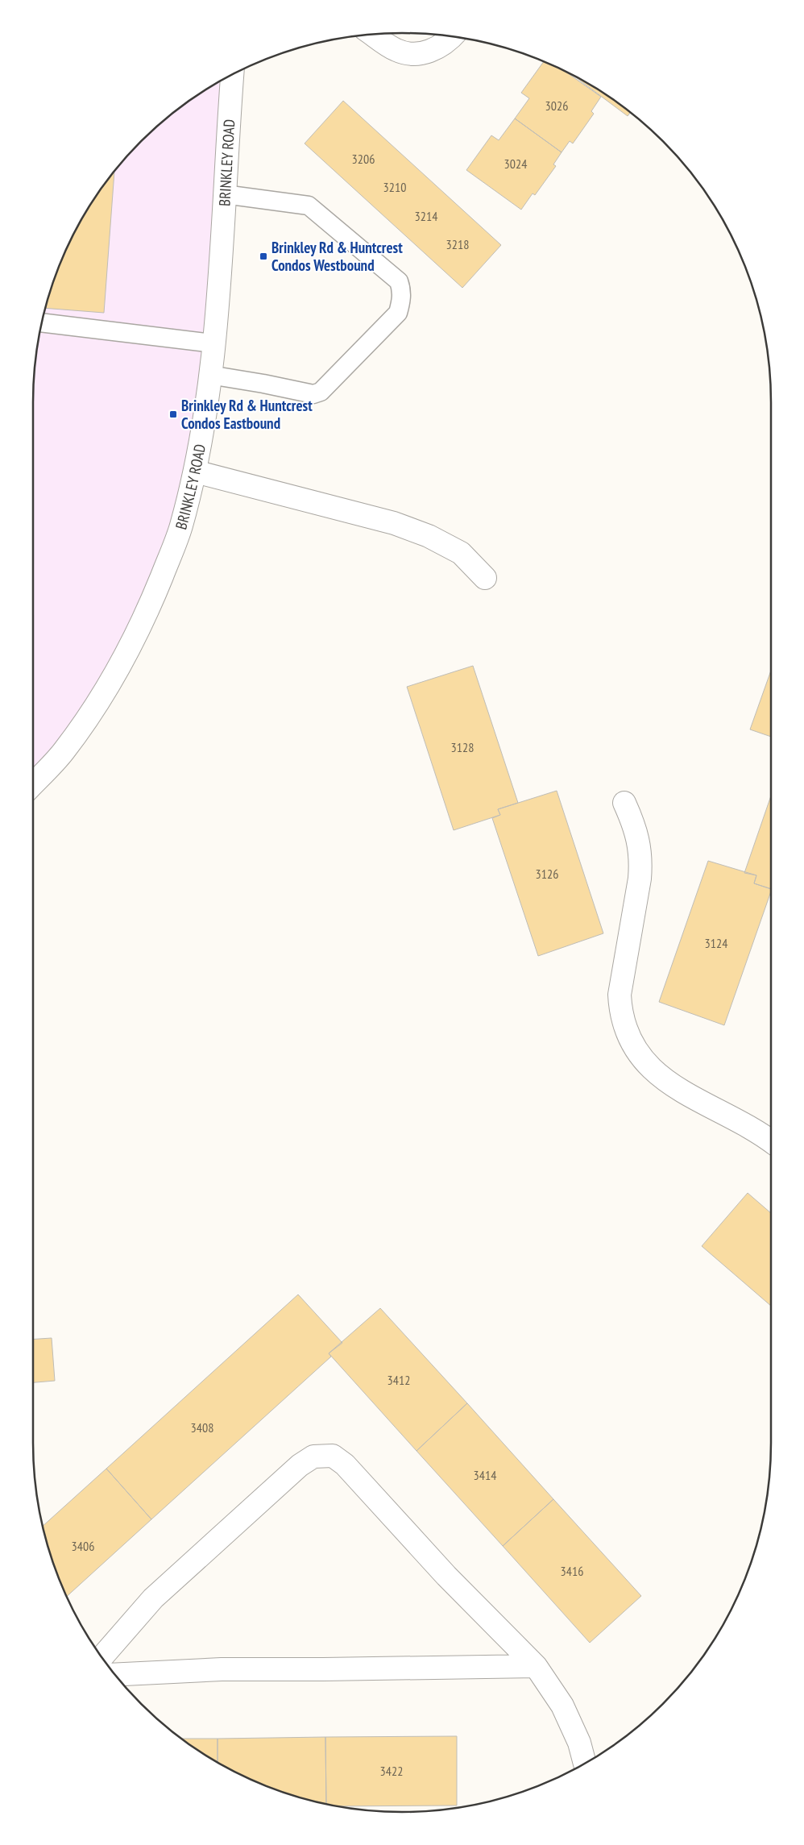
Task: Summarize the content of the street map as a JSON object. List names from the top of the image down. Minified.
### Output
{"streets":{"street":["BRINKLEY ROAD"]},"places":{"transit":["Brinkley Rd & Huntcrest Condos Westbound","Brinkley Rd & Huntcrest Condos Eastbound"]},"house_numbers":["3026","3206","3024","3210","3214","3218","3128","3126","3124","3412","3408","3414","3406","3416","3422"]}
